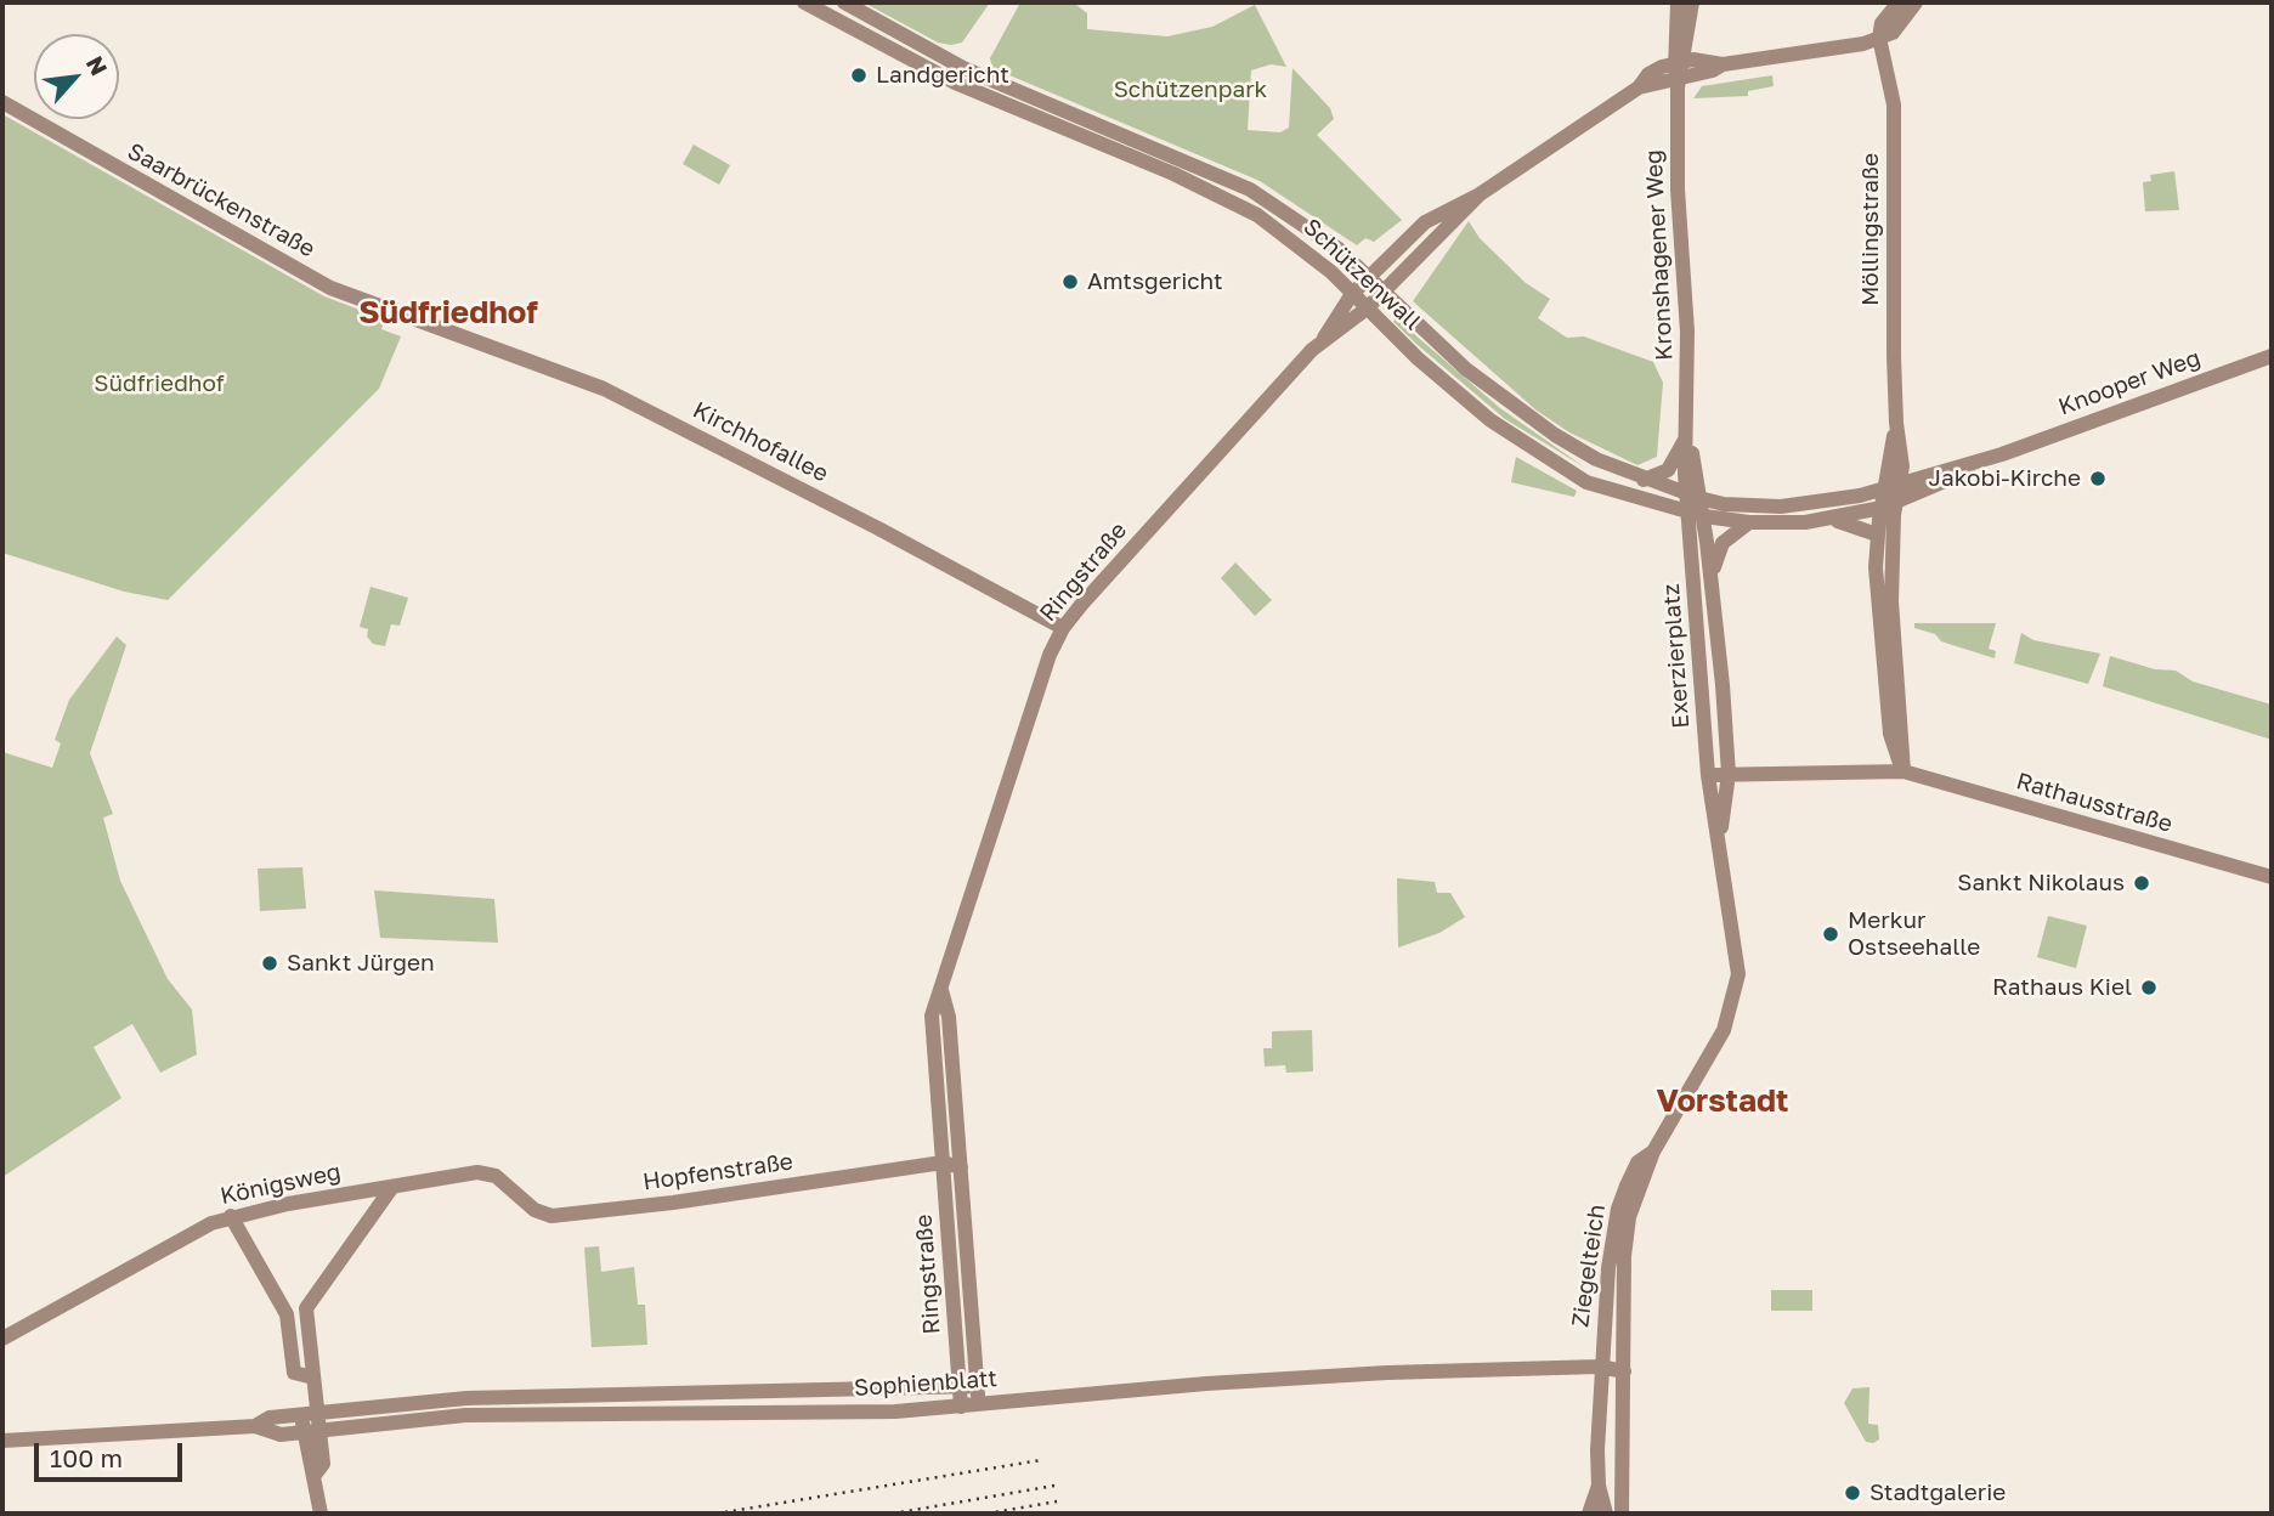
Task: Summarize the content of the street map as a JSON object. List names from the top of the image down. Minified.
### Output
{"streets":{"main road":["Saarbrückenstraße","Möllingstraße","Kronshagener Weg","Schützenwall","Knooper Weg","Kirchhofallee","Ringstraße","Exerzierplatz","Rathausstraße","Hopfenstraße","Königsweg","Ziegelteich","Sophienblatt"]},"crossings":[["Saarbrückenstraße","Kirchhofallee"],["Möllingstraße","Knooper Weg"],["Kronshagener Weg","Schützenwall"],["Kronshagener Weg","Exerzierplatz"],["Schützenwall","Ringstraße"],["Schützenwall","Exerzierplatz"],["Kirchhofallee","Ringstraße"],["Ringstraße","Hopfenstraße"],["Ringstraße","Sophienblatt"],["Exerzierplatz","Ziegelteich"],["Hopfenstraße","Königsweg"],["Ziegelteich","Sophienblatt"]],"districts":["Südfriedhof","Vorstadt"],"parks":["Schützenpark","Südfriedhof"],"places":["Landgericht","Amtsgericht","Jakobi-Kirche","Sankt Nikolaus","Merkur Ostseehalle","Sankt Jürgen","Rathaus Kiel","Stadtgalerie"],"scale_bar":"100 m","north":"top right"}
